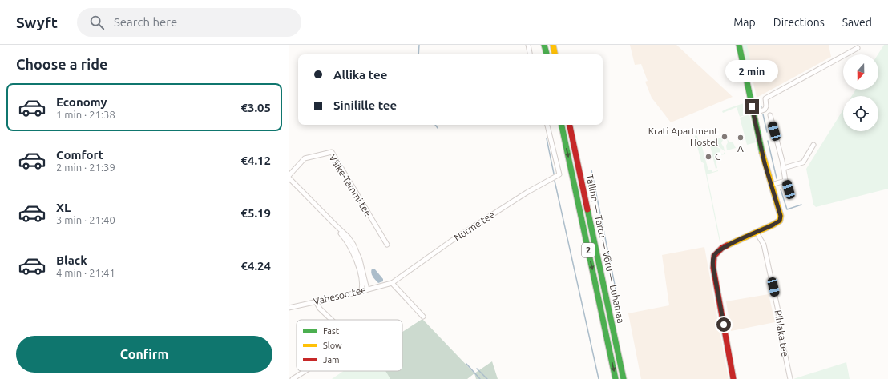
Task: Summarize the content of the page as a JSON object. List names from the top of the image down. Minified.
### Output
{"streets":{"main road":["Tallinn — Tartu — Võru — Luhamaa","2"],"street":["Väike-Tammi tee","Nurme tee","Vahesoo tee","Pihlaka tee"]},"crossings":[["Nurme tee","Vahesoo tee"]],"places":["Krati Apartment Hostel","A","C"],"legend":["Fast","Slow","Jam"],"north":"bottom","page":{"header":"Swyft","search":"Search here","nav":["Map","Directions","Saved"],"heading":"Choose a ride","banner":["Allika tee","Sinilille tee"],"bubble":"2 min","list":[{"name":"Economy","note":"1 min · 21:38","value":"€3.05"},{"name":"Comfort","note":"2 min · 21:39","value":"€4.12"},{"name":"XL","note":"3 min · 21:40","value":"€5.19"},{"name":"Black","note":"4 min · 21:41","value":"€4.24"}],"buttons":"Confirm"}}
